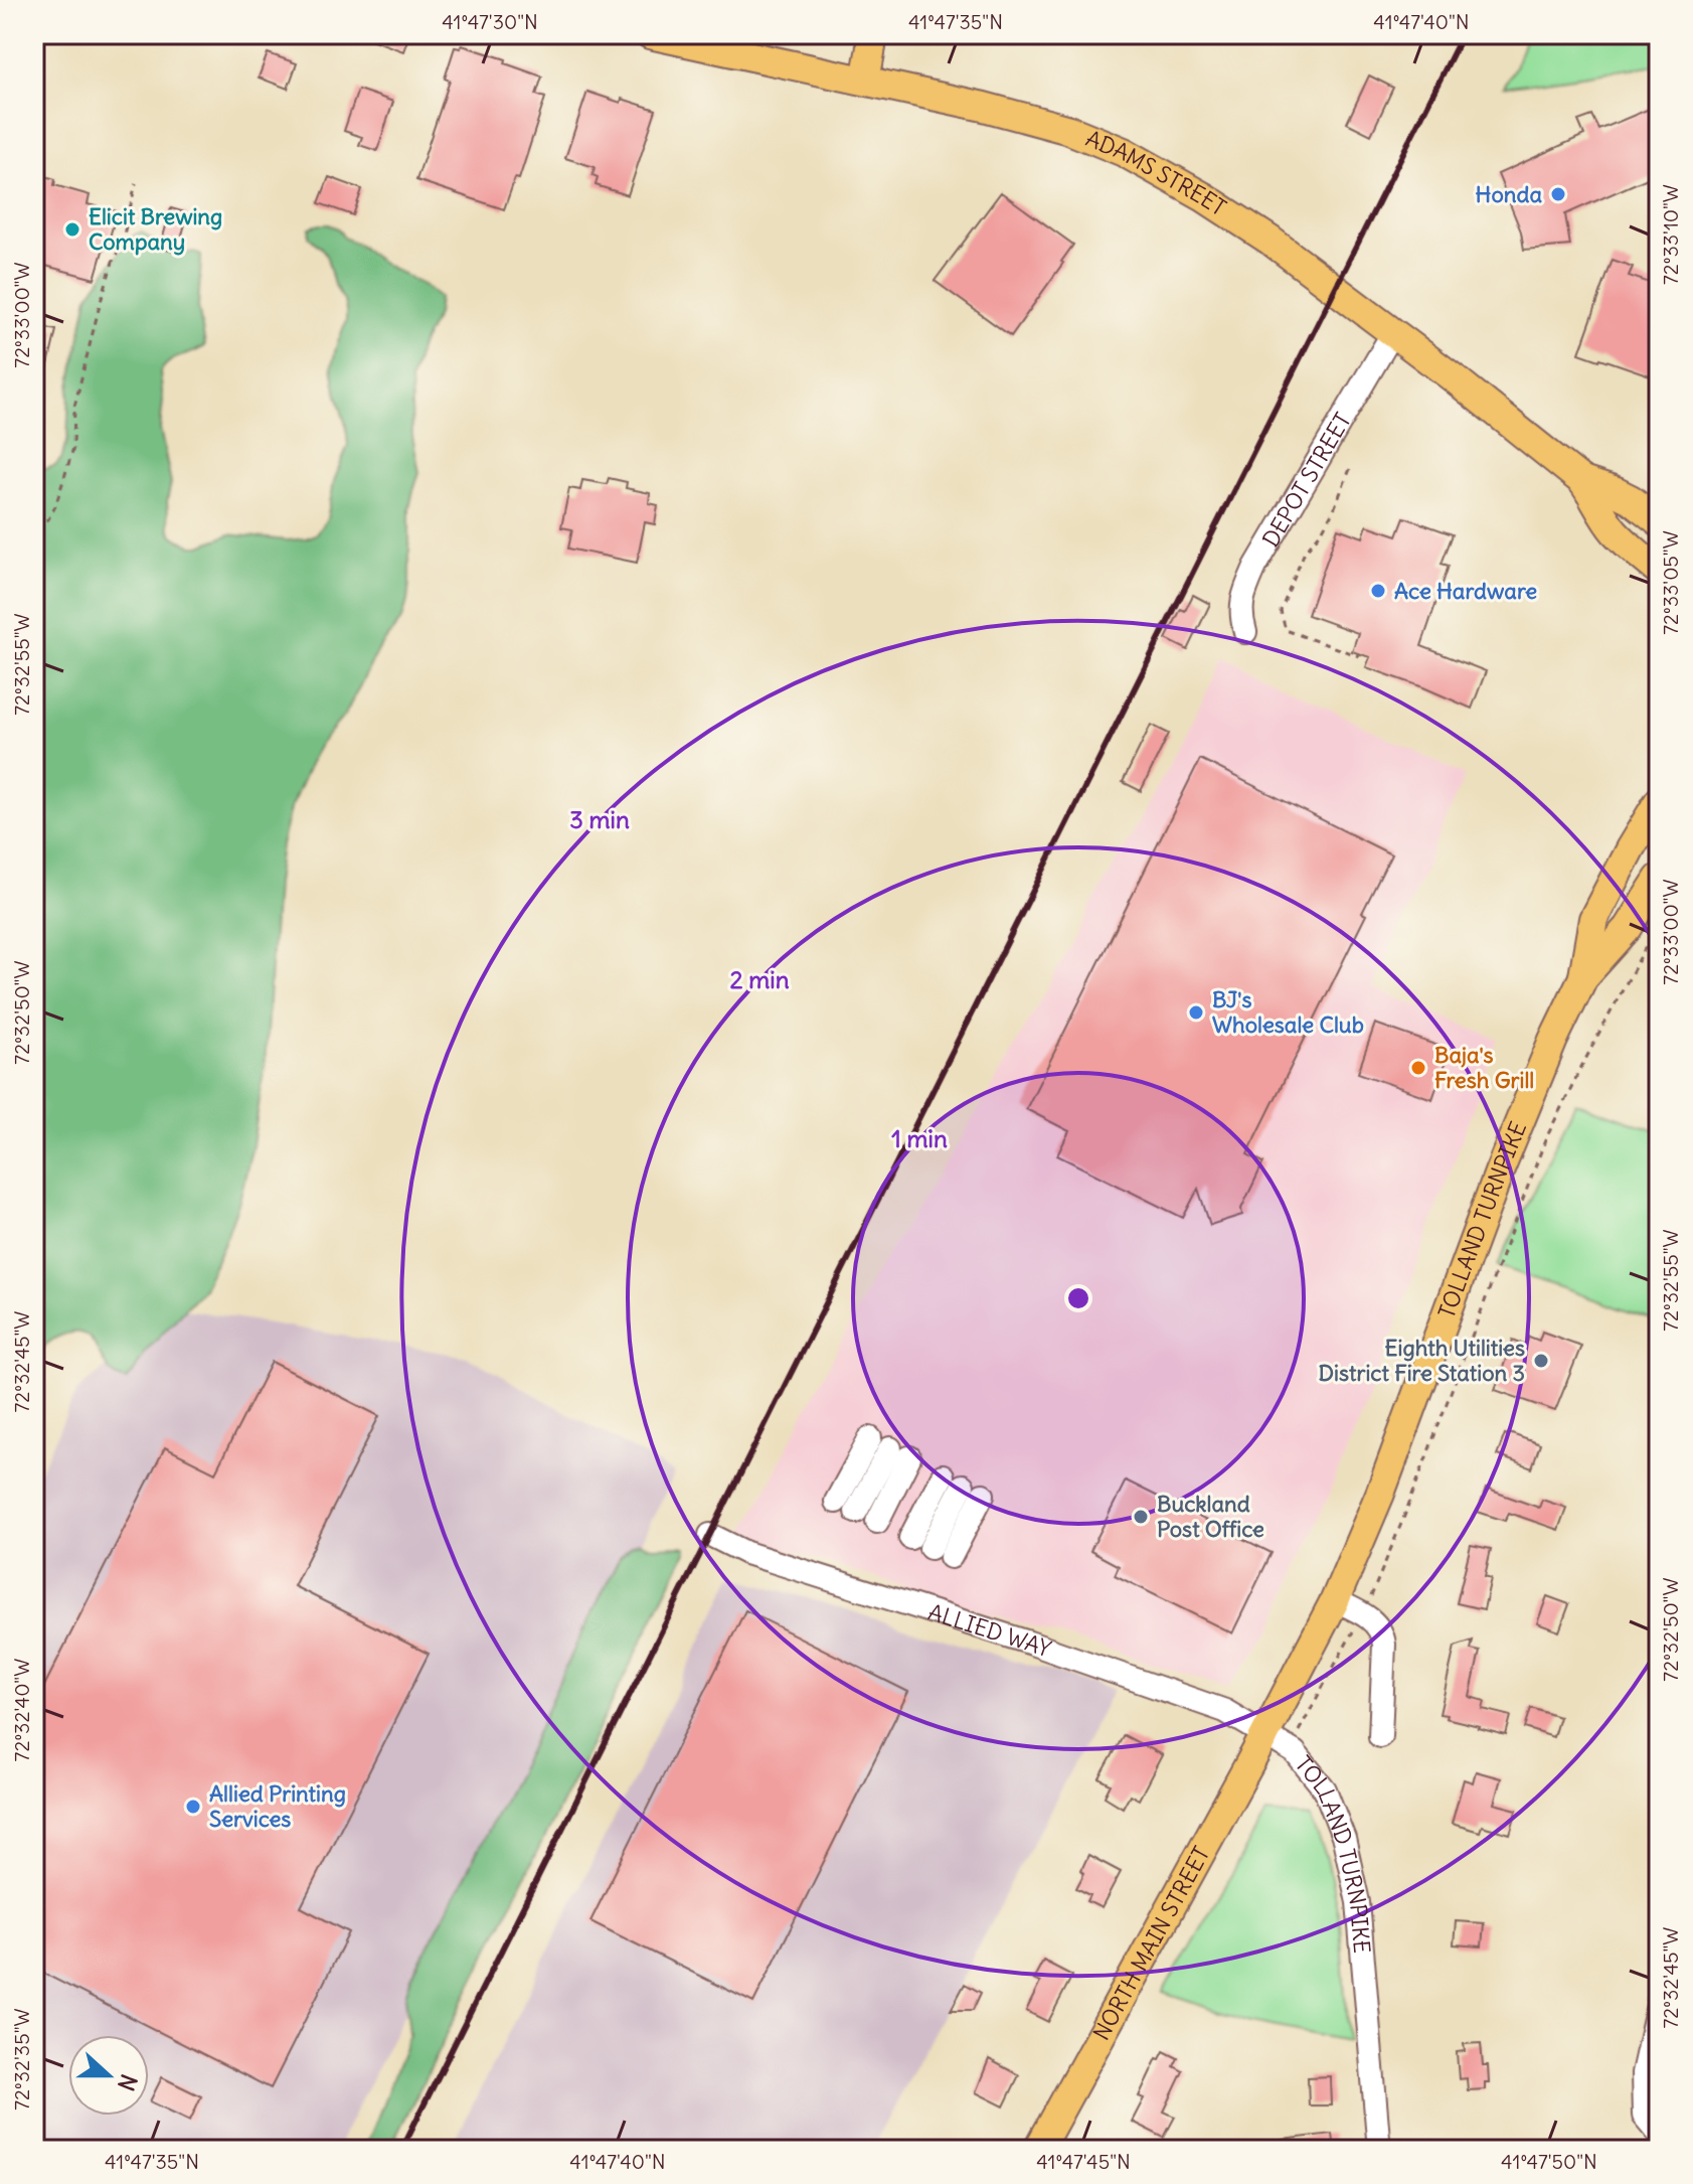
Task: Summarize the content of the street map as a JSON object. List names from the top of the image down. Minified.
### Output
{"streets":{"main road":["ADAMS STREET","TOLLAND TURNPIKE","NORTH MAIN STREET"],"street":["DEPOT STREET","ALLIED WAY"]},"crossings":[["ADAMS STREET","DEPOT STREET"],["TOLLAND TURNPIKE","ALLIED WAY"],["TOLLAND TURNPIKE","NORTH MAIN STREET"],["ALLIED WAY","NORTH MAIN STREET"]],"places":["Honda","Elicit Brewing Company","Ace Hardware","BJ's Wholesale Club","Baja's Fresh Grill","Eighth Utilities District Fire Station 3","Buckland Post Office","Allied Printing Services"],"north":"right","coordinates":["41°47'30\"N","41°47'35\"N","41°47'40\"N","72°33'10\"W","72°33'00\"W","72°33'05\"W","72°32'55\"W","72°32'50\"W","72°32'45\"W","72°32'40\"W","72°32'35\"W","41°47'45\"N","41°47'50\"N"],"rings":["3 min","2 min","1 min"]}
